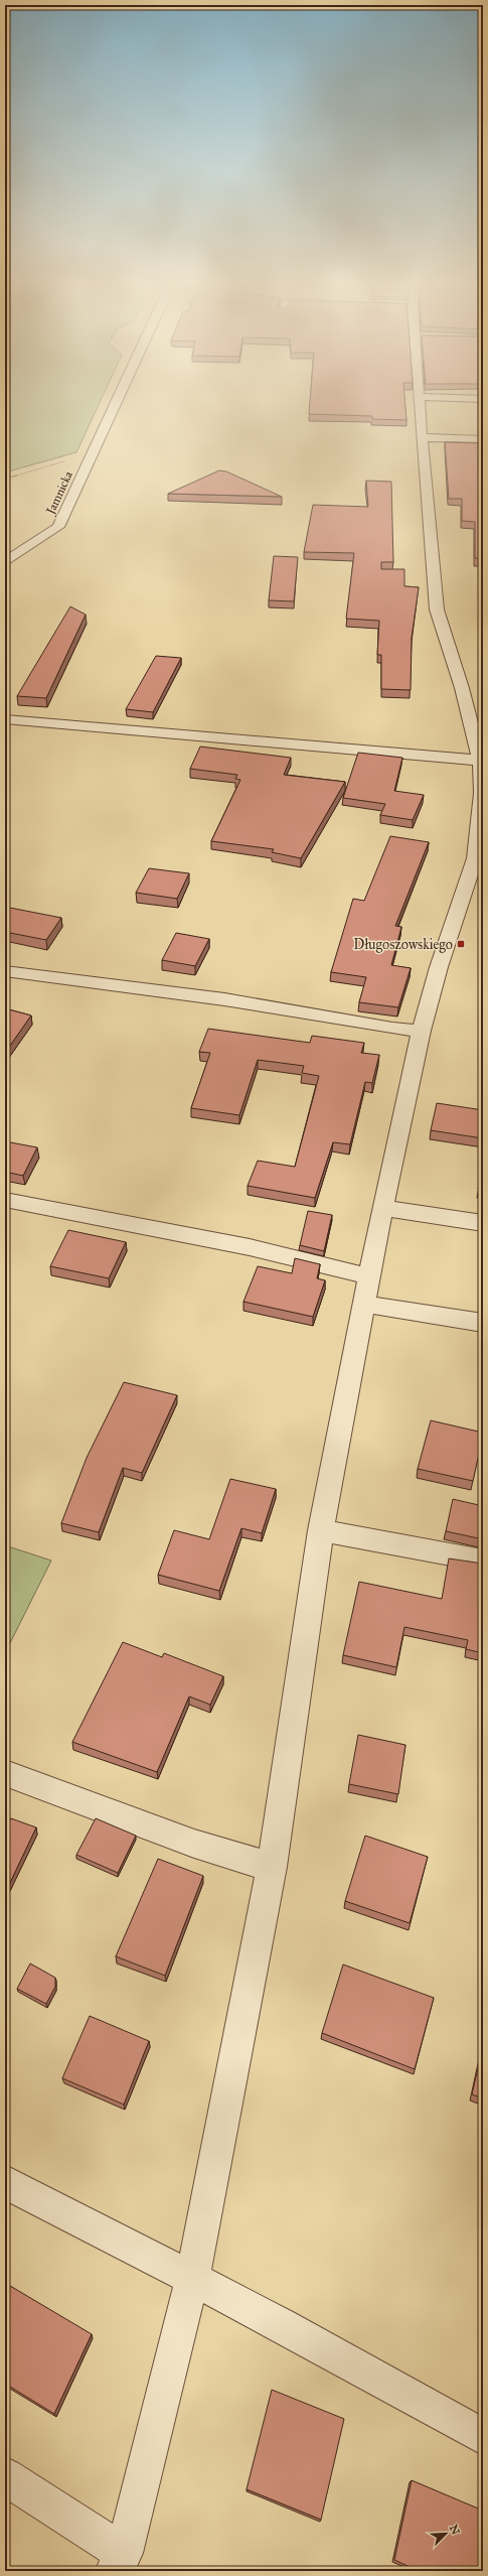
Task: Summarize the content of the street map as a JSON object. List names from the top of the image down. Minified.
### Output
{"streets":{"street":["Jamnicka"]},"places":{"transit":["Długoszowskiego"]},"north":"top right"}
